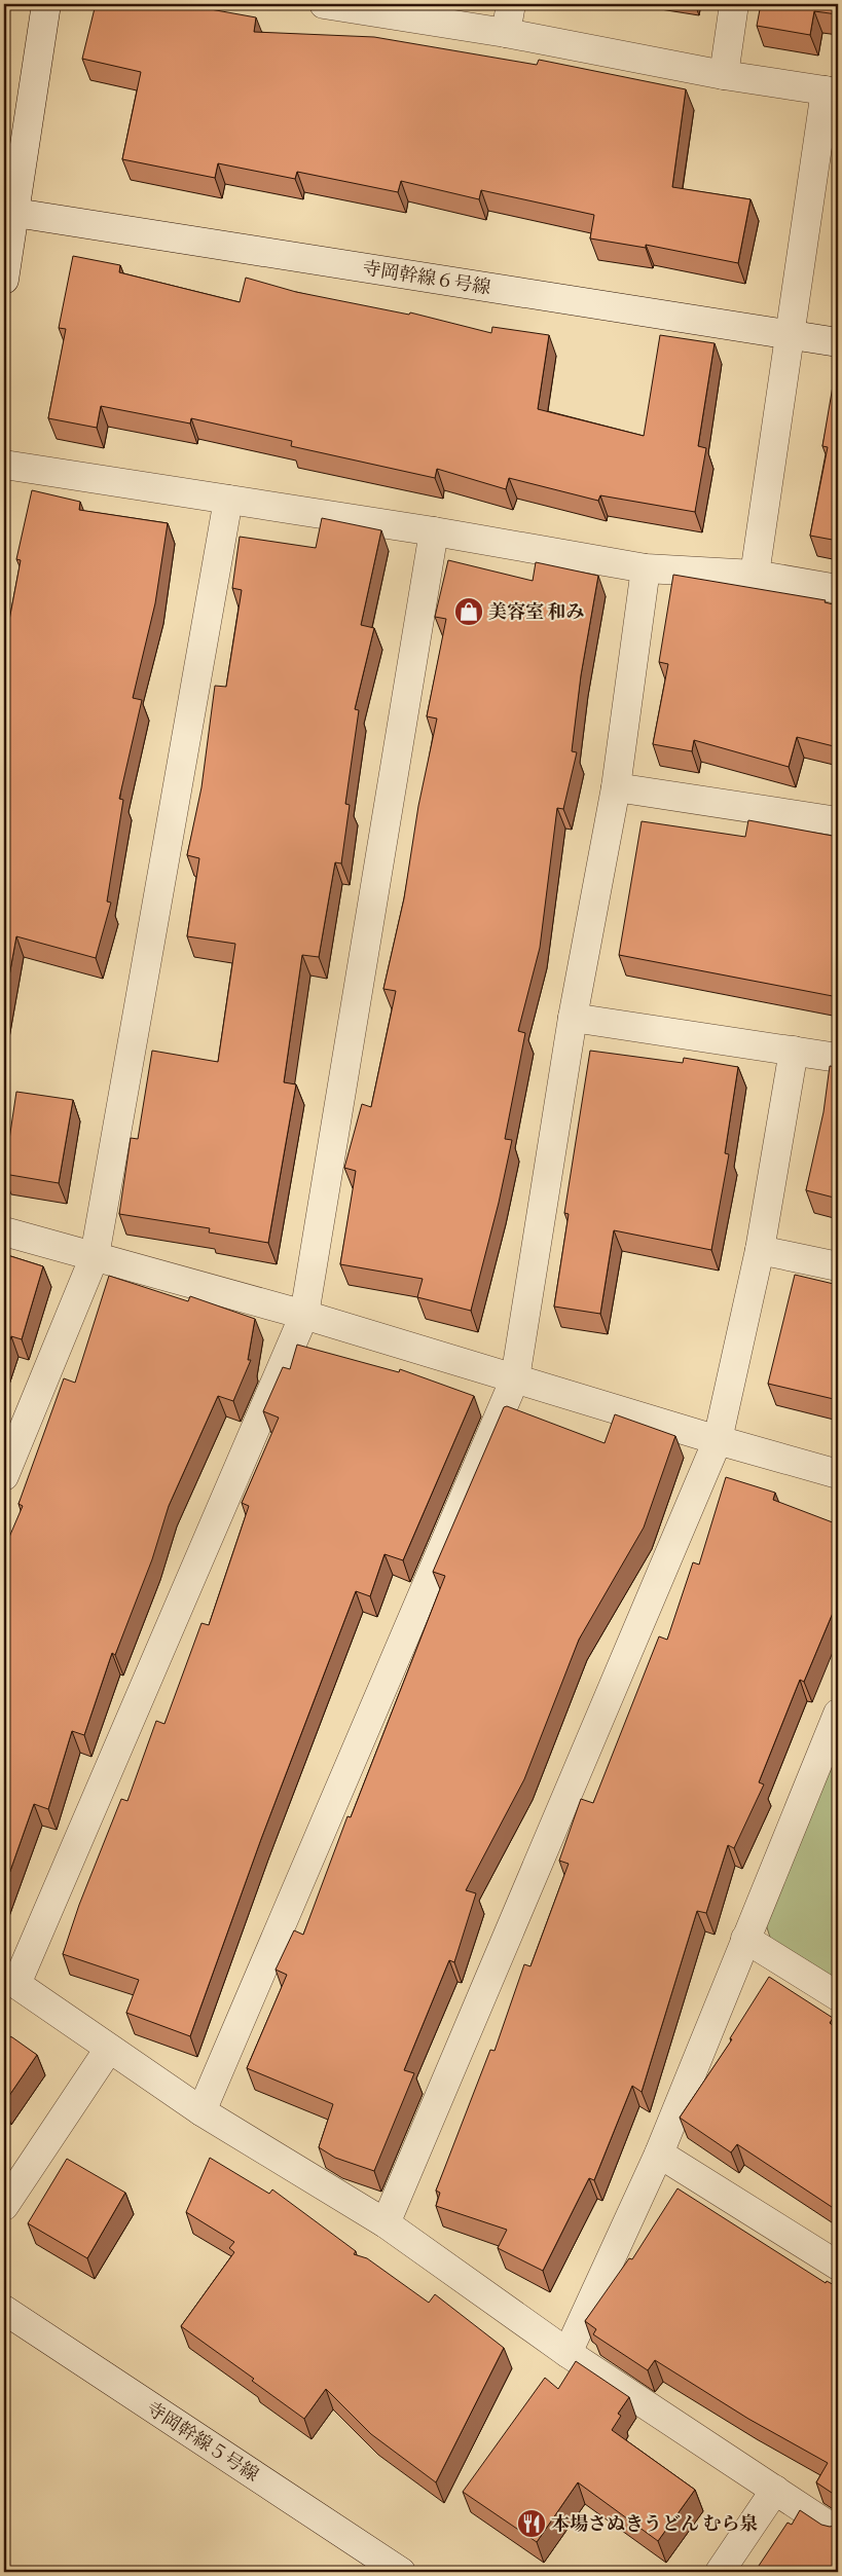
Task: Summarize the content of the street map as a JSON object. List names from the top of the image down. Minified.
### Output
{"streets":{"street":["寺岡幹線６号線","寺岡幹線５号線"]},"places":{"shop":["美容室 和み"],"restaurant":["本場さぬきうどん むら泉"]}}
